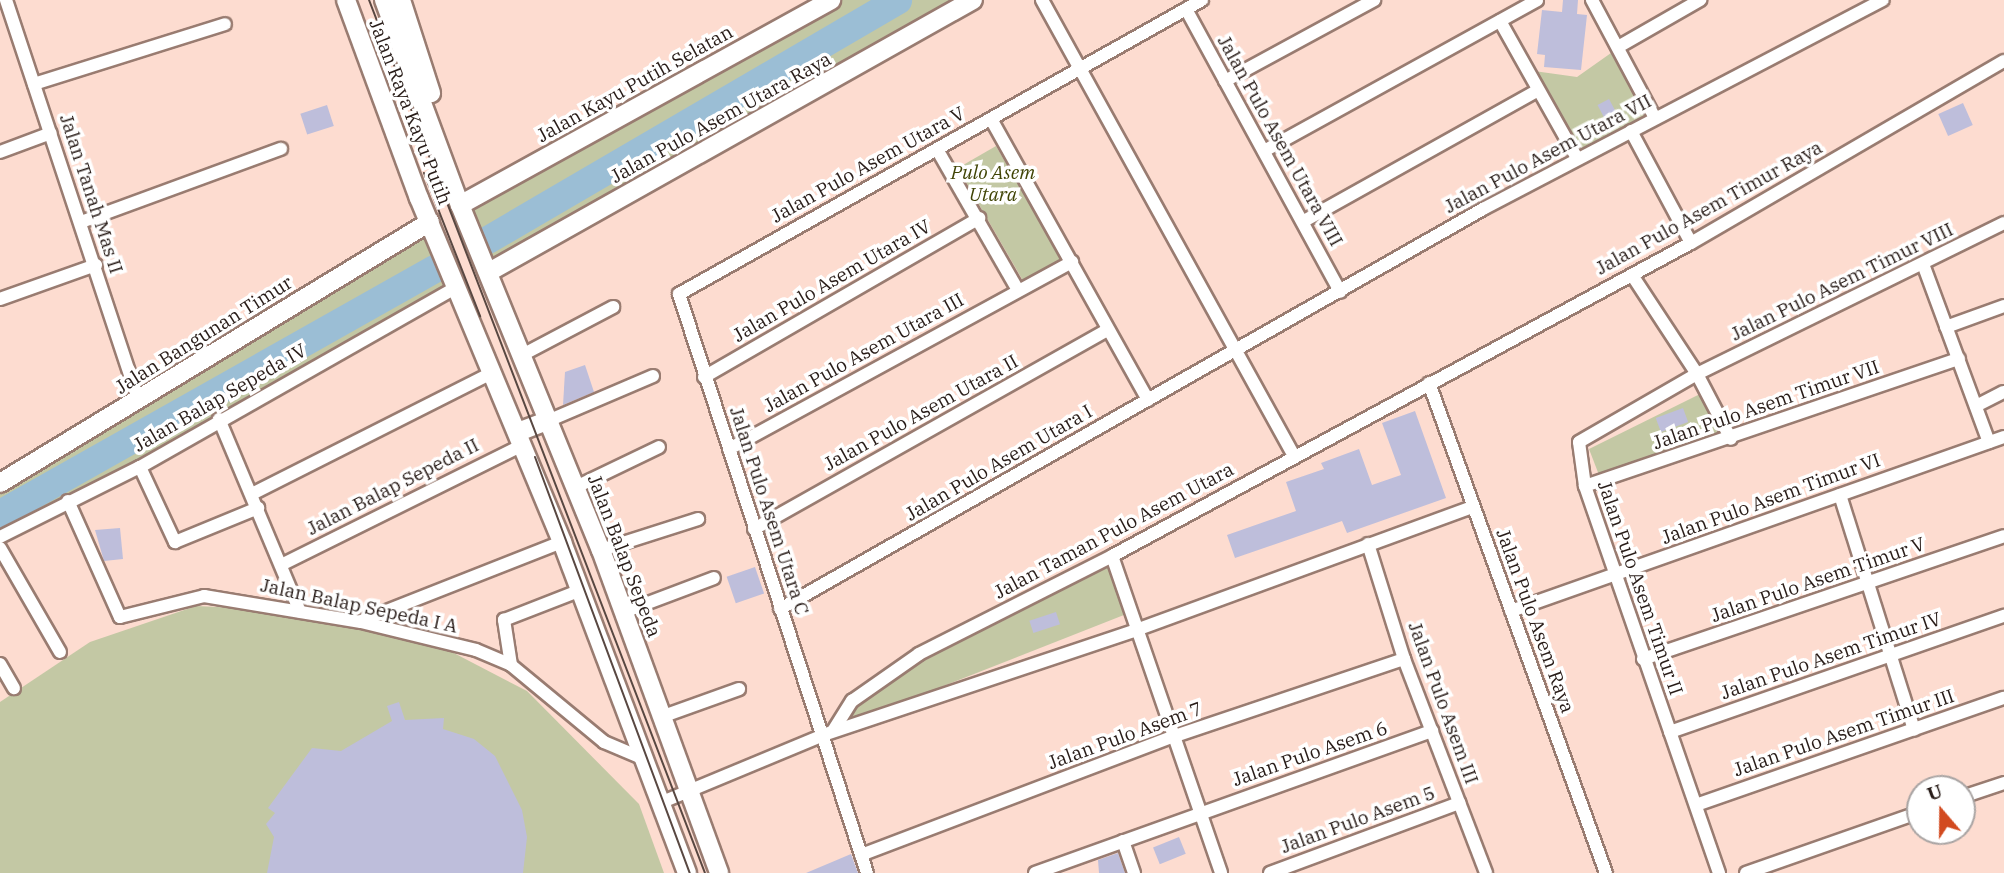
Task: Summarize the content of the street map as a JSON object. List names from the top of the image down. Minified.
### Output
{"streets":{"main road":["Jalan Kayu Putih Selatan","Jalan Raya Kayu Putih","Jalan Pulo Asem Utara Raya","Jalan Bangunan Timur","Jalan Balap Sepeda"],"street":["Jalan Pulo Asem Utara VIII","Jalan Pulo Asem Utara VII","Jalan Pulo Asem Utara V","Jalan Tanah Mas II","Jalan Pulo Asem Timur Raya","Jalan Pulo Asem Utara IV","Jalan Pulo Asem Timur VIII","Jalan Pulo Asem Utara III","Jalan Balap Sepeda IV","Jalan Pulo Asem Timur VII","Jalan Pulo Asem Utara II","Jalan Pulo Asem Utara I","Jalan Balap Sepeda II","Jalan Pulo Asem Timur VI","Jalan Pulo Asem Utara C","Jalan Taman Pulo Asem Utara","Jalan Pulo Asem Timur V","Jalan Pulo Asem Timur II","Jalan Balap Sepeda I A","Jalan Pulo Asem Raya","Jalan Pulo Asem Timur IV","Jalan Pulo Asem III","Jalan Pulo Asem Timur III","Jalan Pulo Asem 7","Jalan Pulo Asem 6","Jalan Pulo Asem 5"]},"crossings":[["Jalan Kayu Putih Selatan","Jalan Raya Kayu Putih"],["Jalan Raya Kayu Putih","Jalan Pulo Asem Utara Raya"],["Jalan Raya Kayu Putih","Jalan Bangunan Timur"],["Jalan Raya Kayu Putih","Jalan Balap Sepeda IV"],["Jalan Raya Kayu Putih","Jalan Balap Sepeda"],["Jalan Pulo Asem Utara Raya","Jalan Balap Sepeda"],["Jalan Pulo Asem Utara VIII","Jalan Pulo Asem Utara VII"],["Jalan Pulo Asem Utara VIII","Jalan Pulo Asem Utara V"],["Jalan Pulo Asem Utara VII","Jalan Pulo Asem Utara I"],["Jalan Pulo Asem Utara V","Jalan Pulo Asem Utara C"],["Jalan Tanah Mas II","Jalan Bangunan Timur"],["Jalan Pulo Asem Timur Raya","Jalan Taman Pulo Asem Utara"],["Jalan Pulo Asem Timur Raya","Jalan Pulo Asem Raya"],["Jalan Pulo Asem Utara IV","Jalan Pulo Asem Utara C"],["Jalan Pulo Asem Timur VIII","Jalan Pulo Asem Timur II"],["Jalan Pulo Asem Utara III","Jalan Pulo Asem Utara C"],["Jalan Balap Sepeda IV","Jalan Balap Sepeda I A"],["Jalan Pulo Asem Timur VII","Jalan Pulo Asem Timur II"],["Jalan Pulo Asem Utara II","Jalan Pulo Asem Utara C"],["Jalan Pulo Asem Utara I","Jalan Pulo Asem Utara C"],["Jalan Pulo Asem Timur VI","Jalan Pulo Asem Timur II"],["Jalan Pulo Asem Timur VI","Jalan Pulo Asem Raya"],["Jalan Pulo Asem Utara C","Jalan Taman Pulo Asem Utara"],["Jalan Pulo Asem Utara C","Jalan Pulo Asem 7"],["Jalan Taman Pulo Asem Utara","Jalan Pulo Asem Raya"],["Jalan Pulo Asem Timur V","Jalan Pulo Asem Timur II"],["Jalan Pulo Asem Timur II","Jalan Pulo Asem Timur IV"],["Jalan Pulo Asem Timur II","Jalan Pulo Asem Timur III"],["Jalan Pulo Asem III","Jalan Pulo Asem 7"],["Jalan Pulo Asem III","Jalan Pulo Asem 6"],["Jalan Pulo Asem III","Jalan Pulo Asem 5"]],"parks":["Pulo Asem Utara"],"north":"top"}
